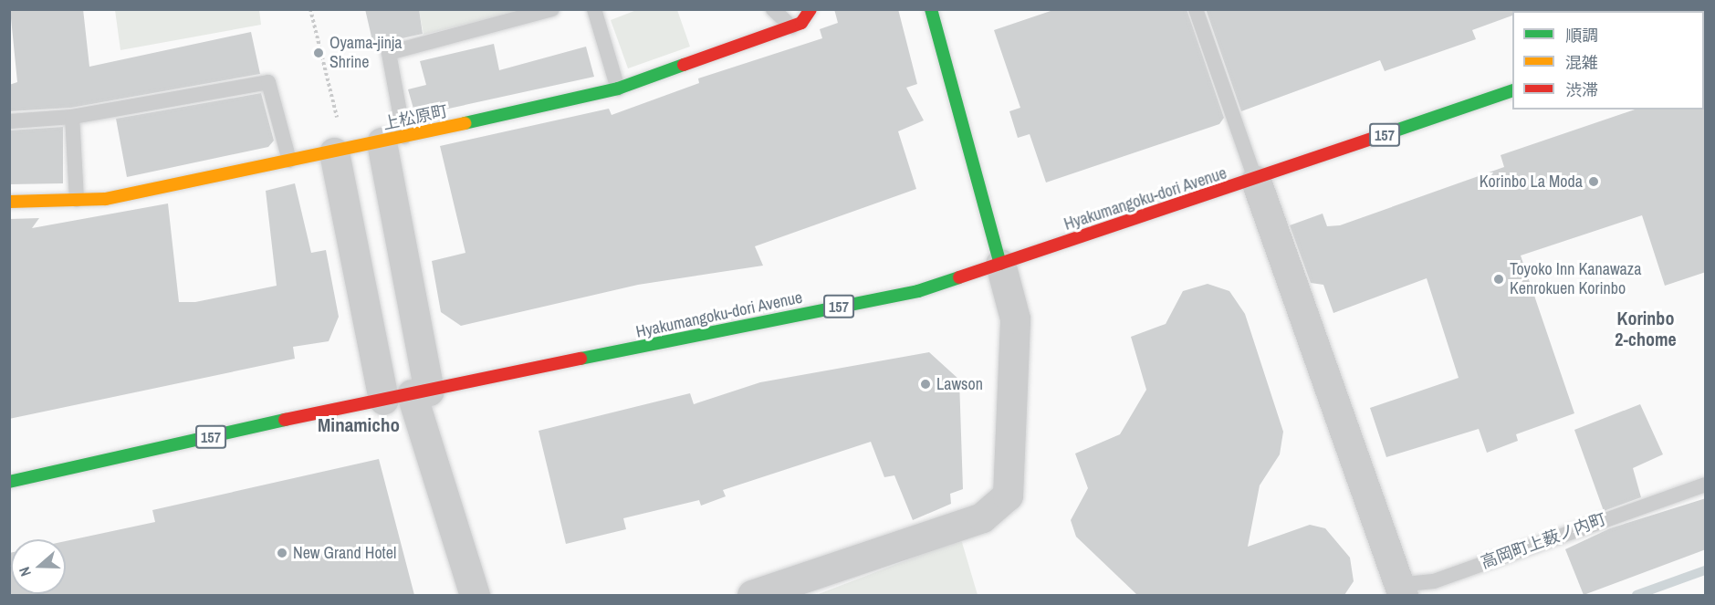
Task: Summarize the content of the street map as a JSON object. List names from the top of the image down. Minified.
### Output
{"streets":{"main road":["上松原町","157","Hyakumangoku-dori Avenue"],"lane":["高岡町上薮ノ内町"]},"districts":["Korinbo 2-chome","Minamicho"],"places":["Oyama-jinja Shrine","Korinbo La Moda","Toyoko Inn Kanawaza Kenrokuen Korinbo","Lawson","New Grand Hotel"],"legend":["順調","混雑","渋滞"],"north":"left"}
